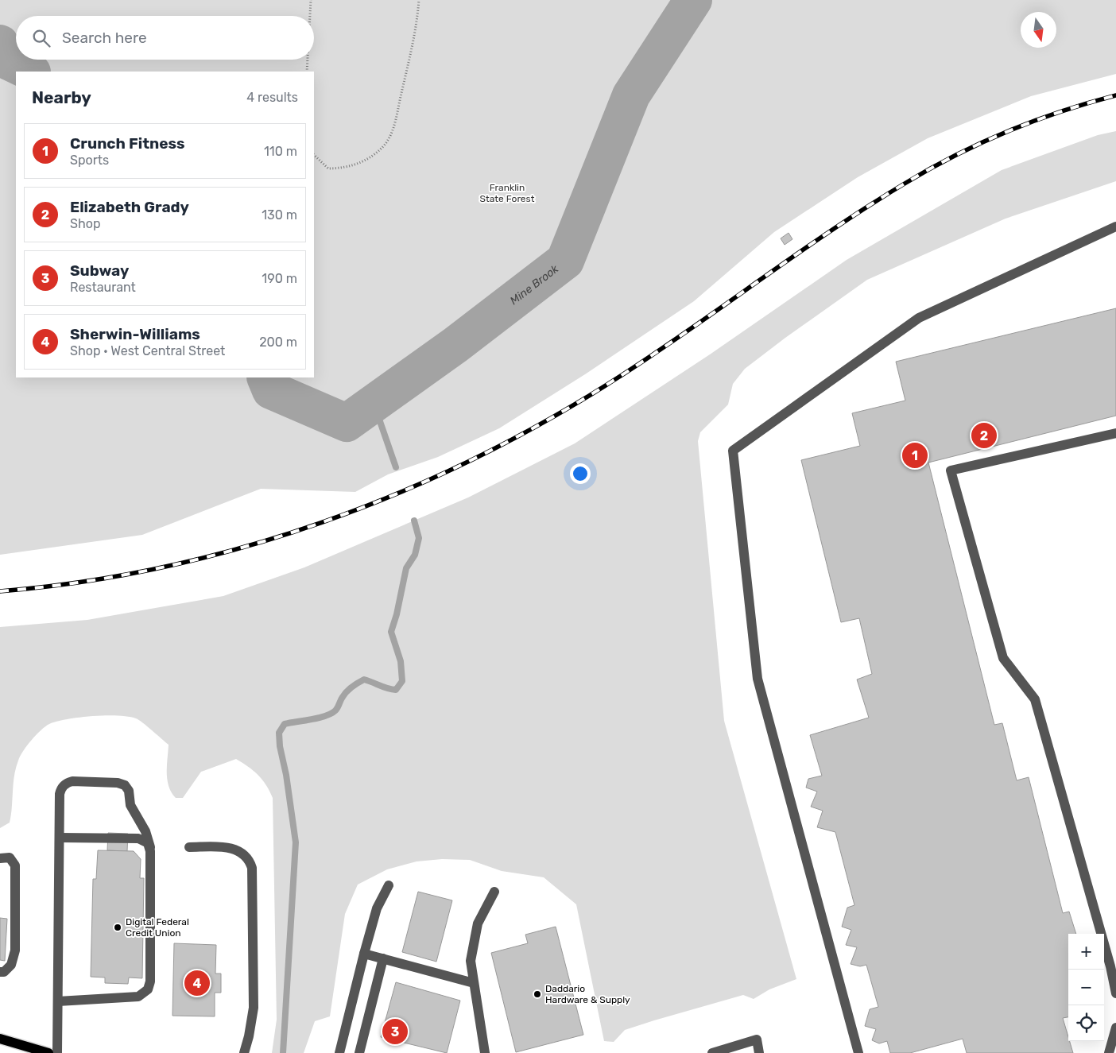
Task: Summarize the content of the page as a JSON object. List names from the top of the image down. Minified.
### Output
{"water":["Mine Brook"],"parks":["Franklin State Forest"],"places":["Digital Federal Credit Union","Daddario Hardware & Supply"],"north":"bottom","page":{"search":"Search here","heading":["Nearby","4 results"],"list":[{"mark":"1","name":"Crunch Fitness","note":"Sports","value":"110 m"},{"mark":"2","name":"Elizabeth Grady","note":"Shop","value":"130 m"},{"mark":"3","name":"Subway","note":"Restaurant","value":"190 m"},{"mark":"4","name":"Sherwin-Williams","note":"Shop · West Central Street","value":"200 m"}],"pins":["2","1","4","3"],"map_buttons":["+","−"]}}
